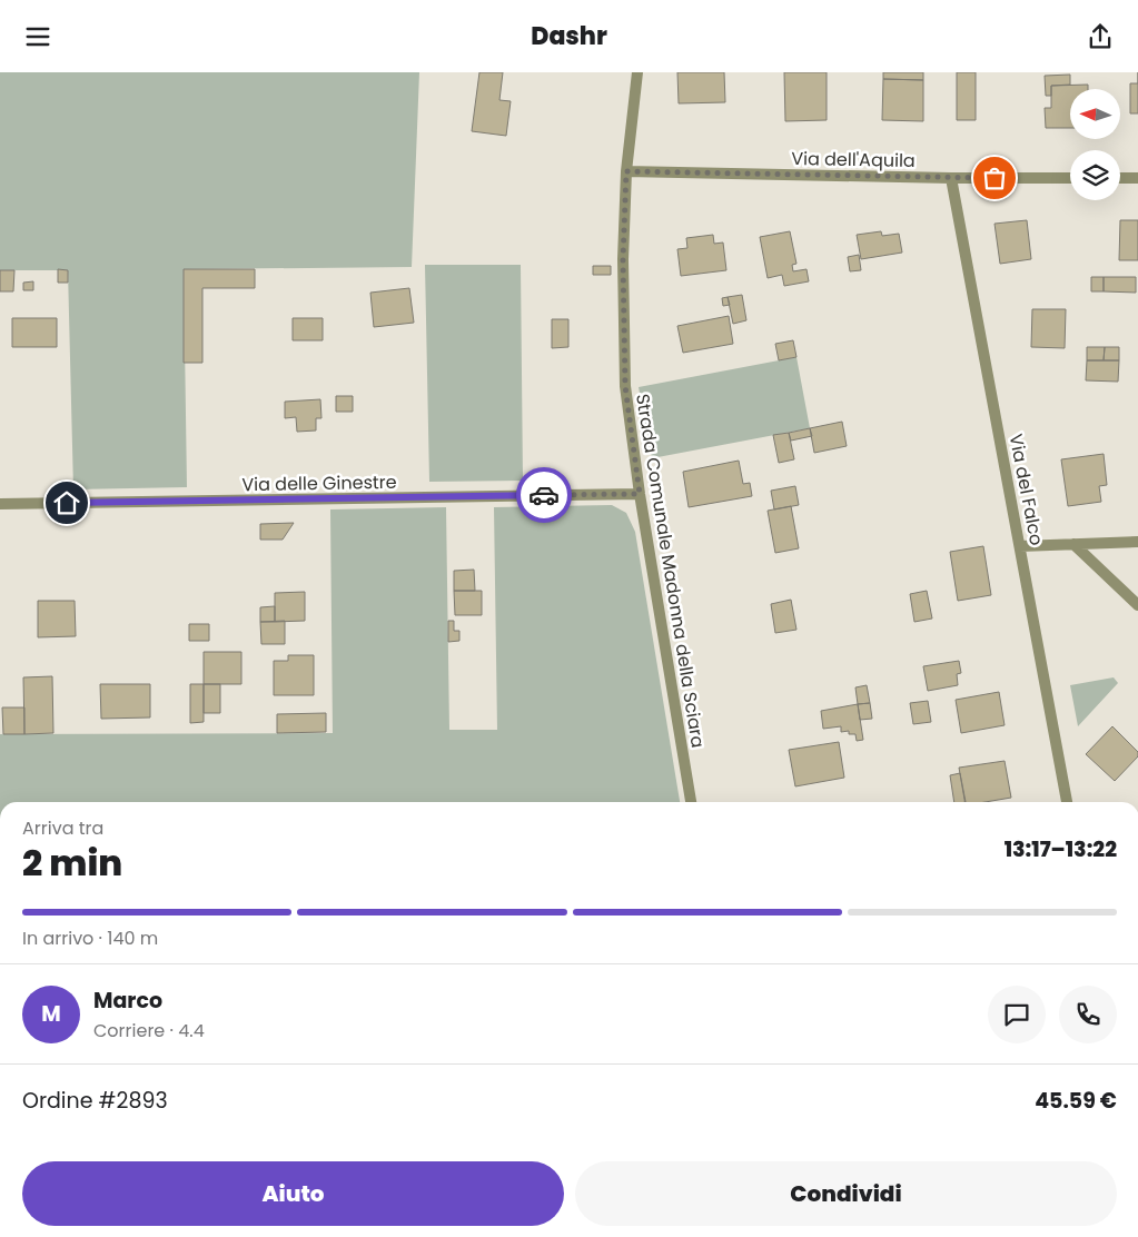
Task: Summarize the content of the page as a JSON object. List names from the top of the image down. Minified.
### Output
{"streets":{"street":["Via dell'Aquila","Via delle Ginestre","Via del Falco","Strada Comunale Madonna della Sciara"]},"crossings":[["Via dell'Aquila","Via del Falco"],["Via dell'Aquila","Strada Comunale Madonna della Sciara"],["Via delle Ginestre","Strada Comunale Madonna della Sciara"]],"north":"left","page":{"header":"Dashr","heading":["2 min","Arriva tra","13:17–13:22"],"panel":["Marco","Corriere · 4.4","Ordine #2893","45.59 €"],"bar":"In arrivo · 140 m","round":"M","buttons":["Aiuto","Condividi"]}}
